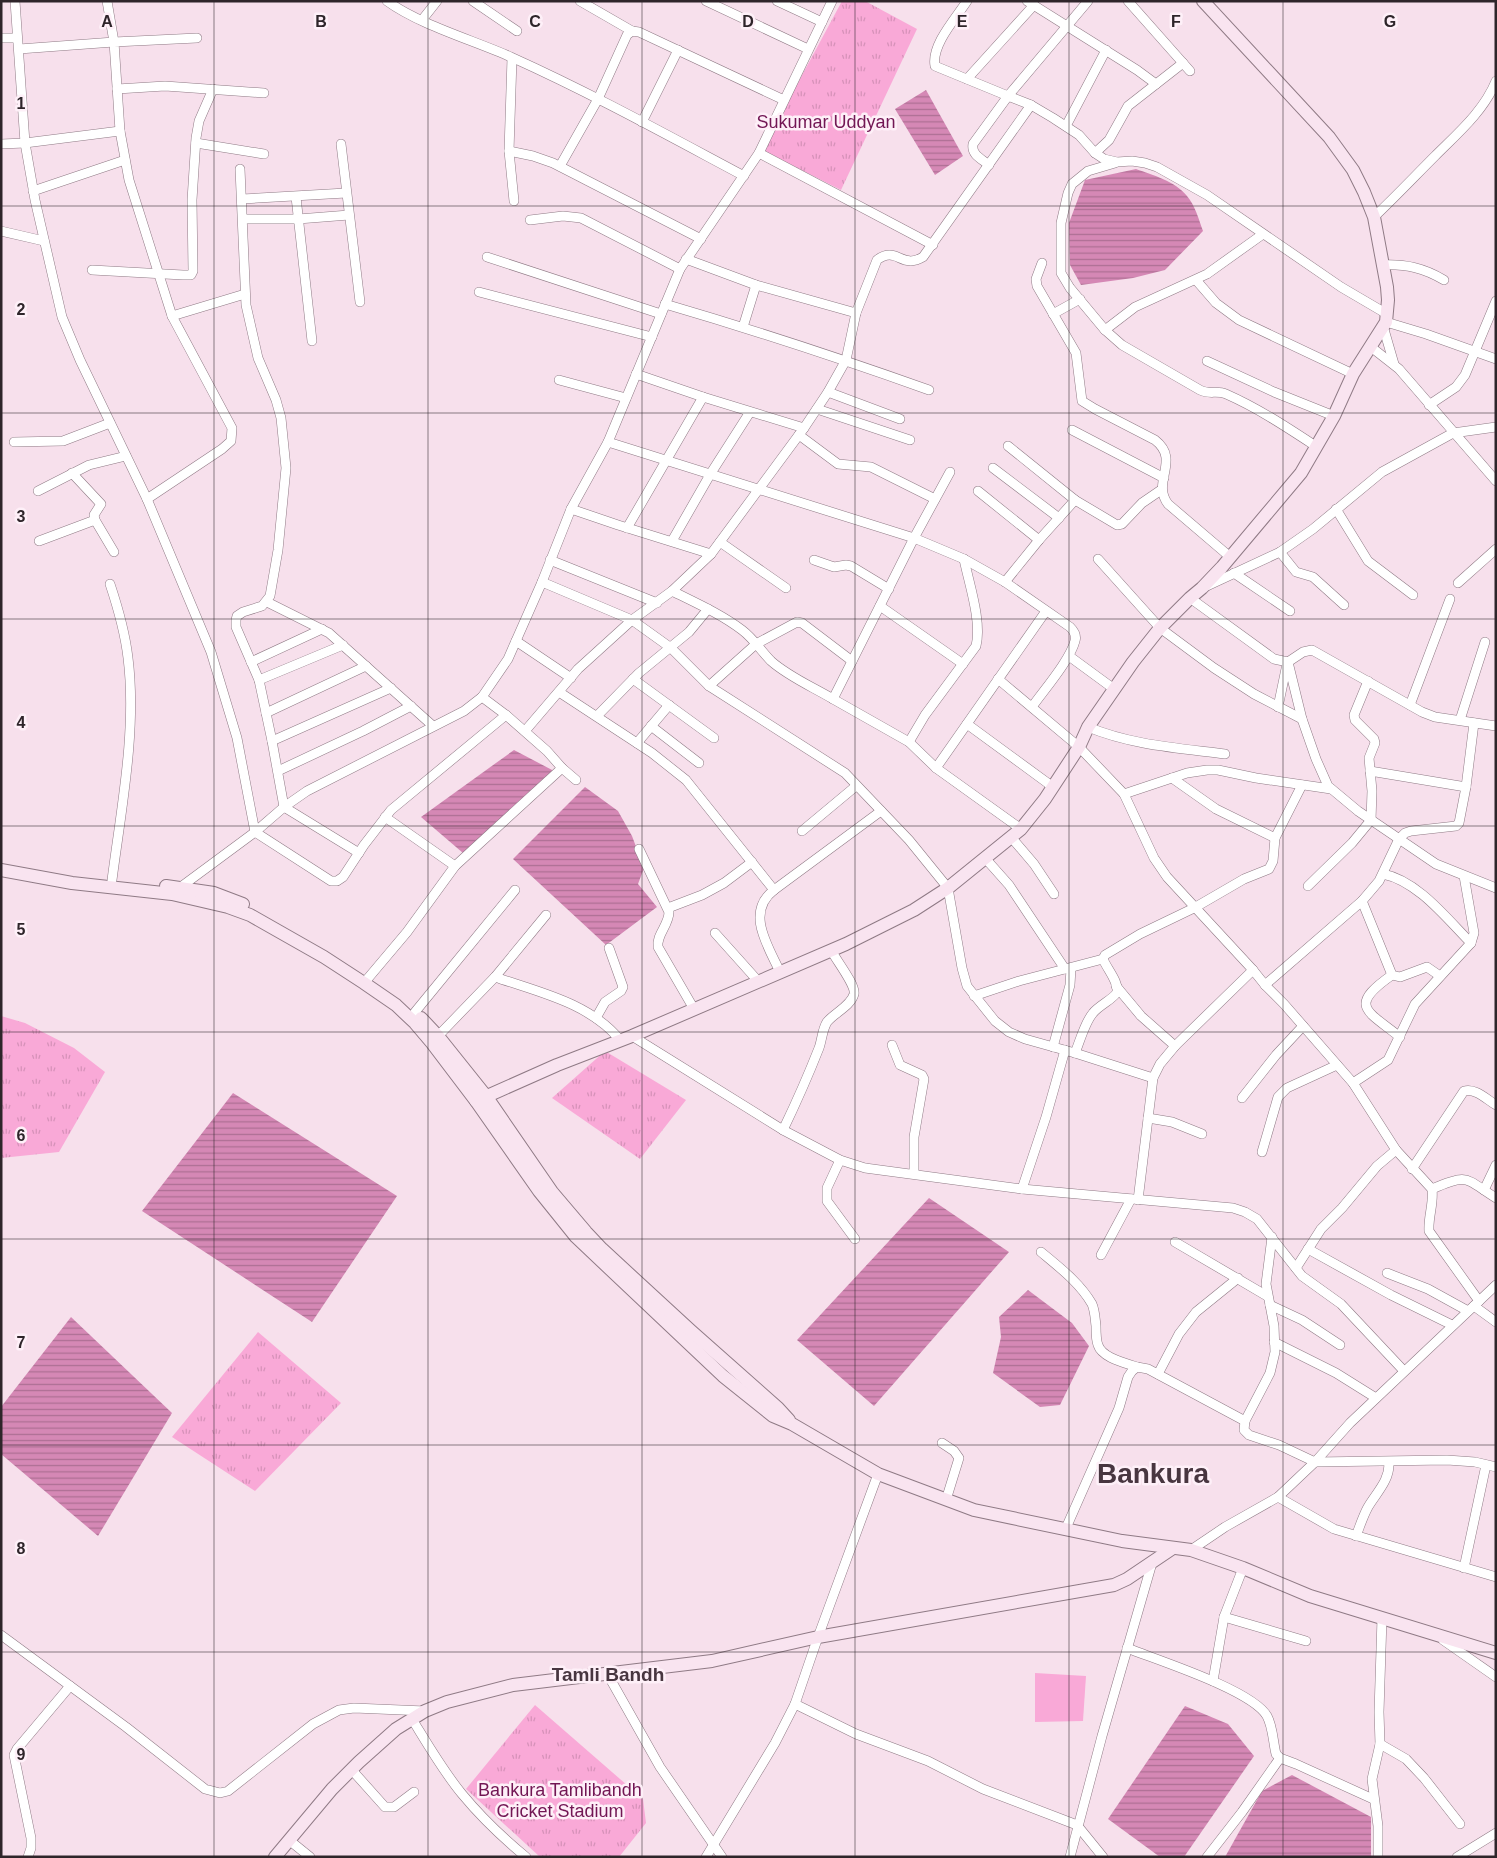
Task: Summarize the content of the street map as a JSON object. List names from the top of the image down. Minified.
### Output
{"districts":["Bankura","Tamli Bandh"],"parks":["Sukumar Uddyan","Bankura Tamlibandh Cricket Stadium"],"grid":{"columns":["A","B","C","D","E","F","G"],"rows":["1","2","3","4","5","6","7","8","9"]}}
